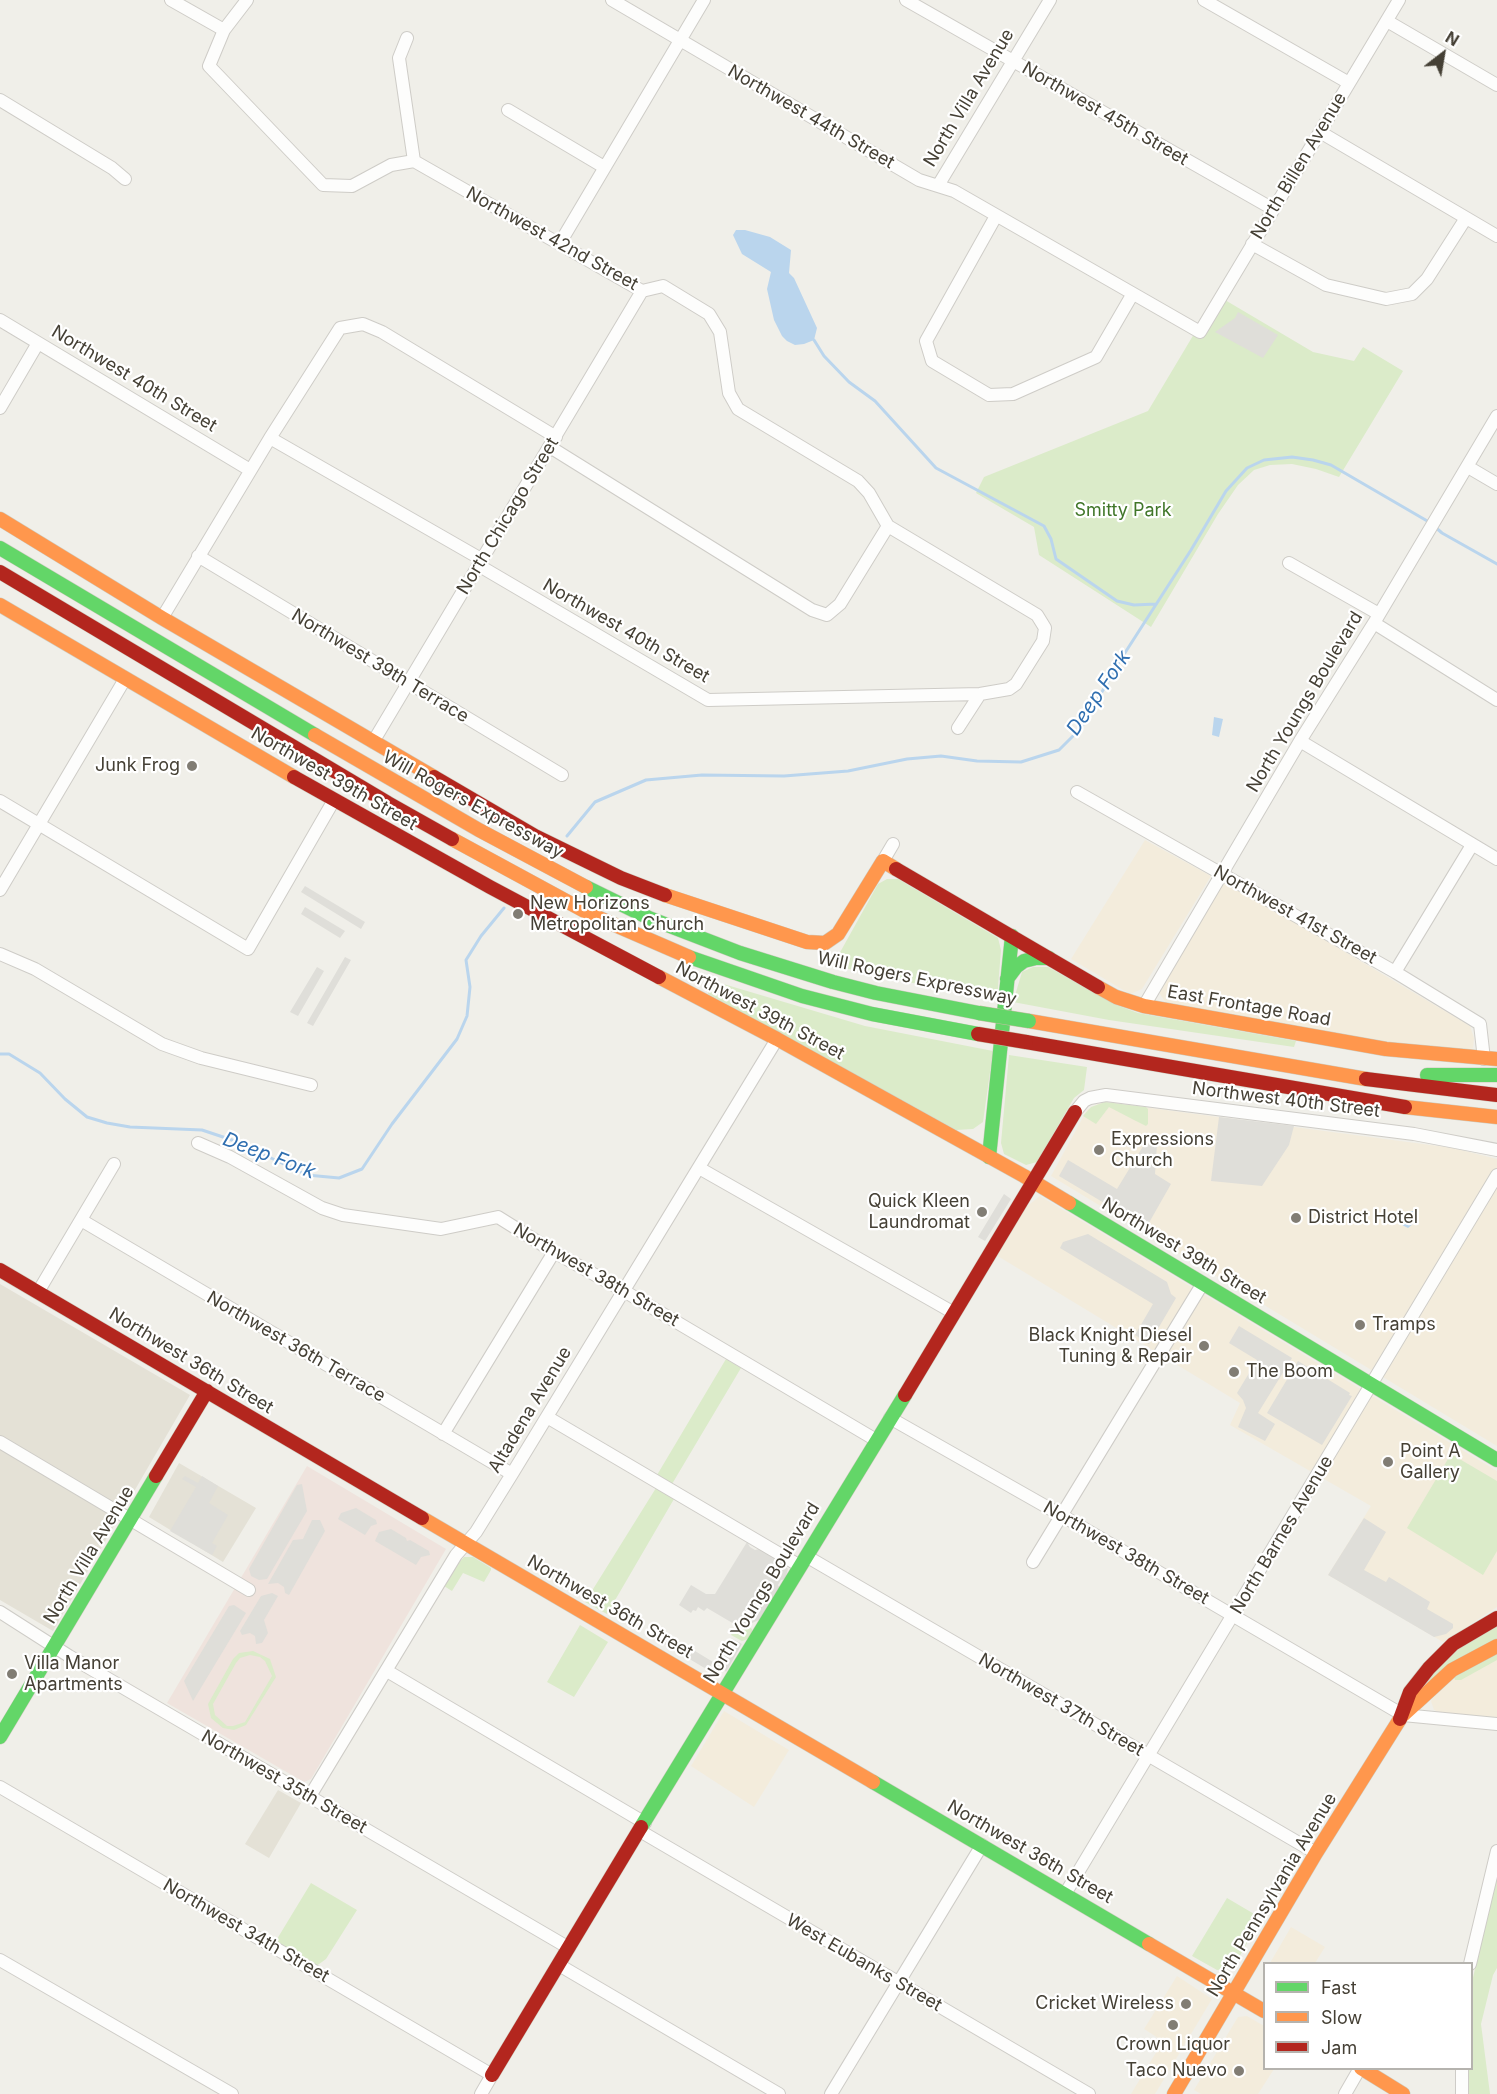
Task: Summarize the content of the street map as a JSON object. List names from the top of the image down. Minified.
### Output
{"streets":{"main road":["North Villa Avenue","North Youngs Boulevard","Northwest 39th Street","Will Rogers Expressway","East Frontage Road","Northwest 36th Street","North Pennsylvania Avenue"],"street":["Northwest 45th Street","Northwest 44th Street","North Billen Avenue","Northwest 42nd Street","Northwest 40th Street","North Chicago Street","Northwest 39th Terrace","Northwest 41st Street","Northwest 38th Street","Northwest 36th Terrace","Altadena Avenue","North Barnes Avenue","Northwest 37th Street","Northwest 35th Street","Northwest 34th Street","West Eubanks Street"]},"crossings":[["North Villa Avenue","Northwest 45th Street"],["North Villa Avenue","Northwest 44th Street"],["North Villa Avenue","Northwest 36th Street"],["North Villa Avenue","Northwest 35th Street"],["Northwest 45th Street","North Billen Avenue"],["Northwest 44th Street","North Billen Avenue"],["Northwest 42nd Street","Northwest 40th Street"],["Northwest 42nd Street","North Chicago Street"],["Northwest 40th Street","North Chicago Street"],["Northwest 40th Street","North Youngs Boulevard"],["North Chicago Street","Northwest 39th Terrace"],["North Youngs Boulevard","Northwest 39th Street"],["North Youngs Boulevard","Northwest 41st Street"],["North Youngs Boulevard","East Frontage Road"],["North Youngs Boulevard","Northwest 38th Street"],["North Youngs Boulevard","Northwest 36th Street"],["North Youngs Boulevard","Northwest 37th Street"],["North Youngs Boulevard","Northwest 35th Street"],["North Youngs Boulevard","Northwest 34th Street"],["North Youngs Boulevard","West Eubanks Street"],["Northwest 39th Street","Altadena Avenue"],["Northwest 39th Street","North Barnes Avenue"],["Northwest 41st Street","East Frontage Road"],["Northwest 38th Street","Altadena Avenue"],["Northwest 38th Street","North Barnes Avenue"],["Northwest 38th Street","North Pennsylvania Avenue"],["Northwest 36th Terrace","Altadena Avenue"],["Northwest 36th Street","Altadena Avenue"],["Northwest 36th Street","North Barnes Avenue"],["Northwest 36th Street","North Pennsylvania Avenue"],["Altadena Avenue","Northwest 37th Street"],["Altadena Avenue","Northwest 35th Street"],["Altadena Avenue","West Eubanks Street"],["North Barnes Avenue","Northwest 37th Street"],["Northwest 37th Street","North Pennsylvania Avenue"]],"water":["Deep Fork"],"parks":["Smitty Park"],"places":["Junk Frog","New Horizons Metropolitan Church","Expressions Church","Quick Kleen Laundromat","District Hotel","Tramps","Black Knight Diesel Tuning & Repair","The Boom","Point A Gallery","Villa Manor Apartments","Cricket Wireless","Crown Liquor","Taco Nuevo"],"legend":["Fast","Slow","Jam"],"north":"top right"}
